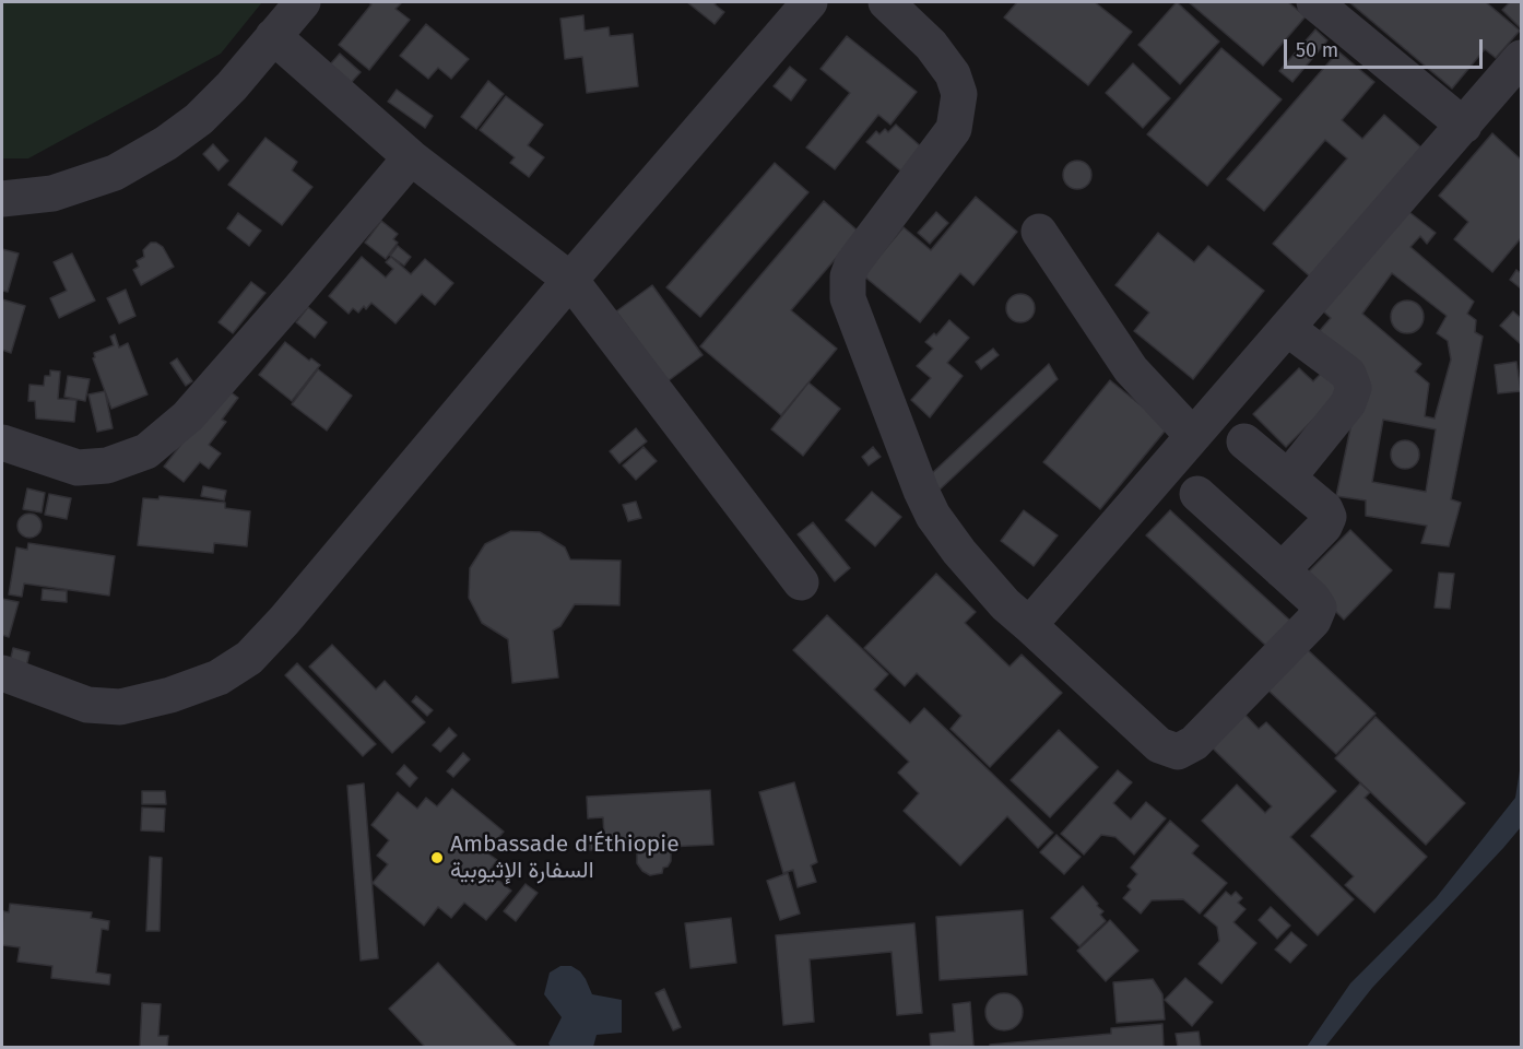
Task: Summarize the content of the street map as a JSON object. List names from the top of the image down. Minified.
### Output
{"places":["Ambassade d'Éthiopie السفارة الإثيوبية"],"scale_bar":"50 m"}
